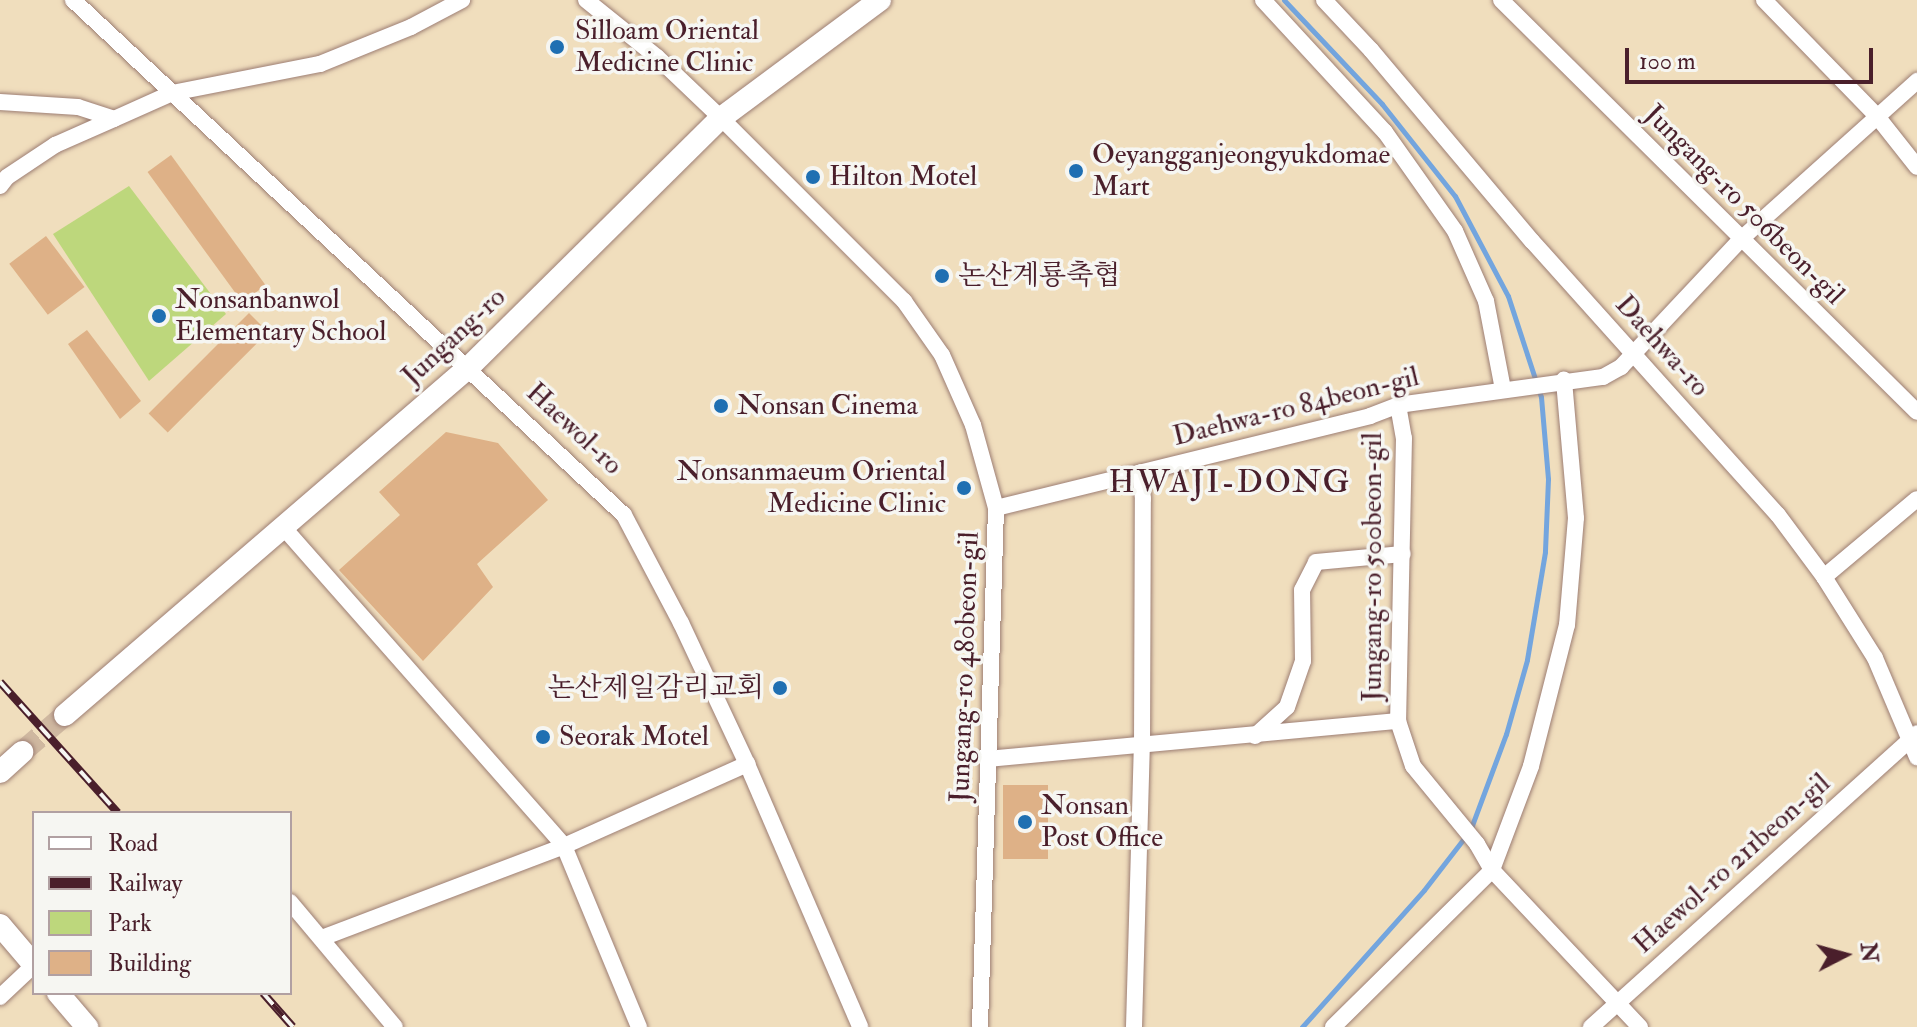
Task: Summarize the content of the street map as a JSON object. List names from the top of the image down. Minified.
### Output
{"streets":{"main road":["Jungang-ro"],"street":["Jungang-ro 506beon-gil","Daehwa-ro","Daehwa-ro 84beon-gil","Haewol-ro","Jungang-ro 500beon-gil","Jungang-ro 480beon-gil","Haewol-ro 211beon-gil"]},"crossings":[["Jungang-ro 506beon-gil","Daehwa-ro 84beon-gil"],["Jungang-ro","Haewol-ro"],["Jungang-ro","Jungang-ro 480beon-gil"],["Daehwa-ro","Daehwa-ro 84beon-gil"],["Daehwa-ro","Haewol-ro 211beon-gil"],["Daehwa-ro 84beon-gil","Jungang-ro 500beon-gil"],["Daehwa-ro 84beon-gil","Jungang-ro 480beon-gil"],["Jungang-ro 500beon-gil","Haewol-ro 211beon-gil"]],"districts":["HWAJI-DONG"],"places":["Silloam Oriental Medicine Clinic","Oeyangganjeongyukdomae Mart","Hilton Motel","논산계룡축협","Nonsanbanwol Elementary School","Nonsan Cinema","Nonsanmaeum Oriental Medicine Clinic","논산제일감리교회","Seorak Motel","Nonsan Post Office"],"legend":["Road","Railway","Park","Building"],"scale_bar":"100 m","north":"right"}
